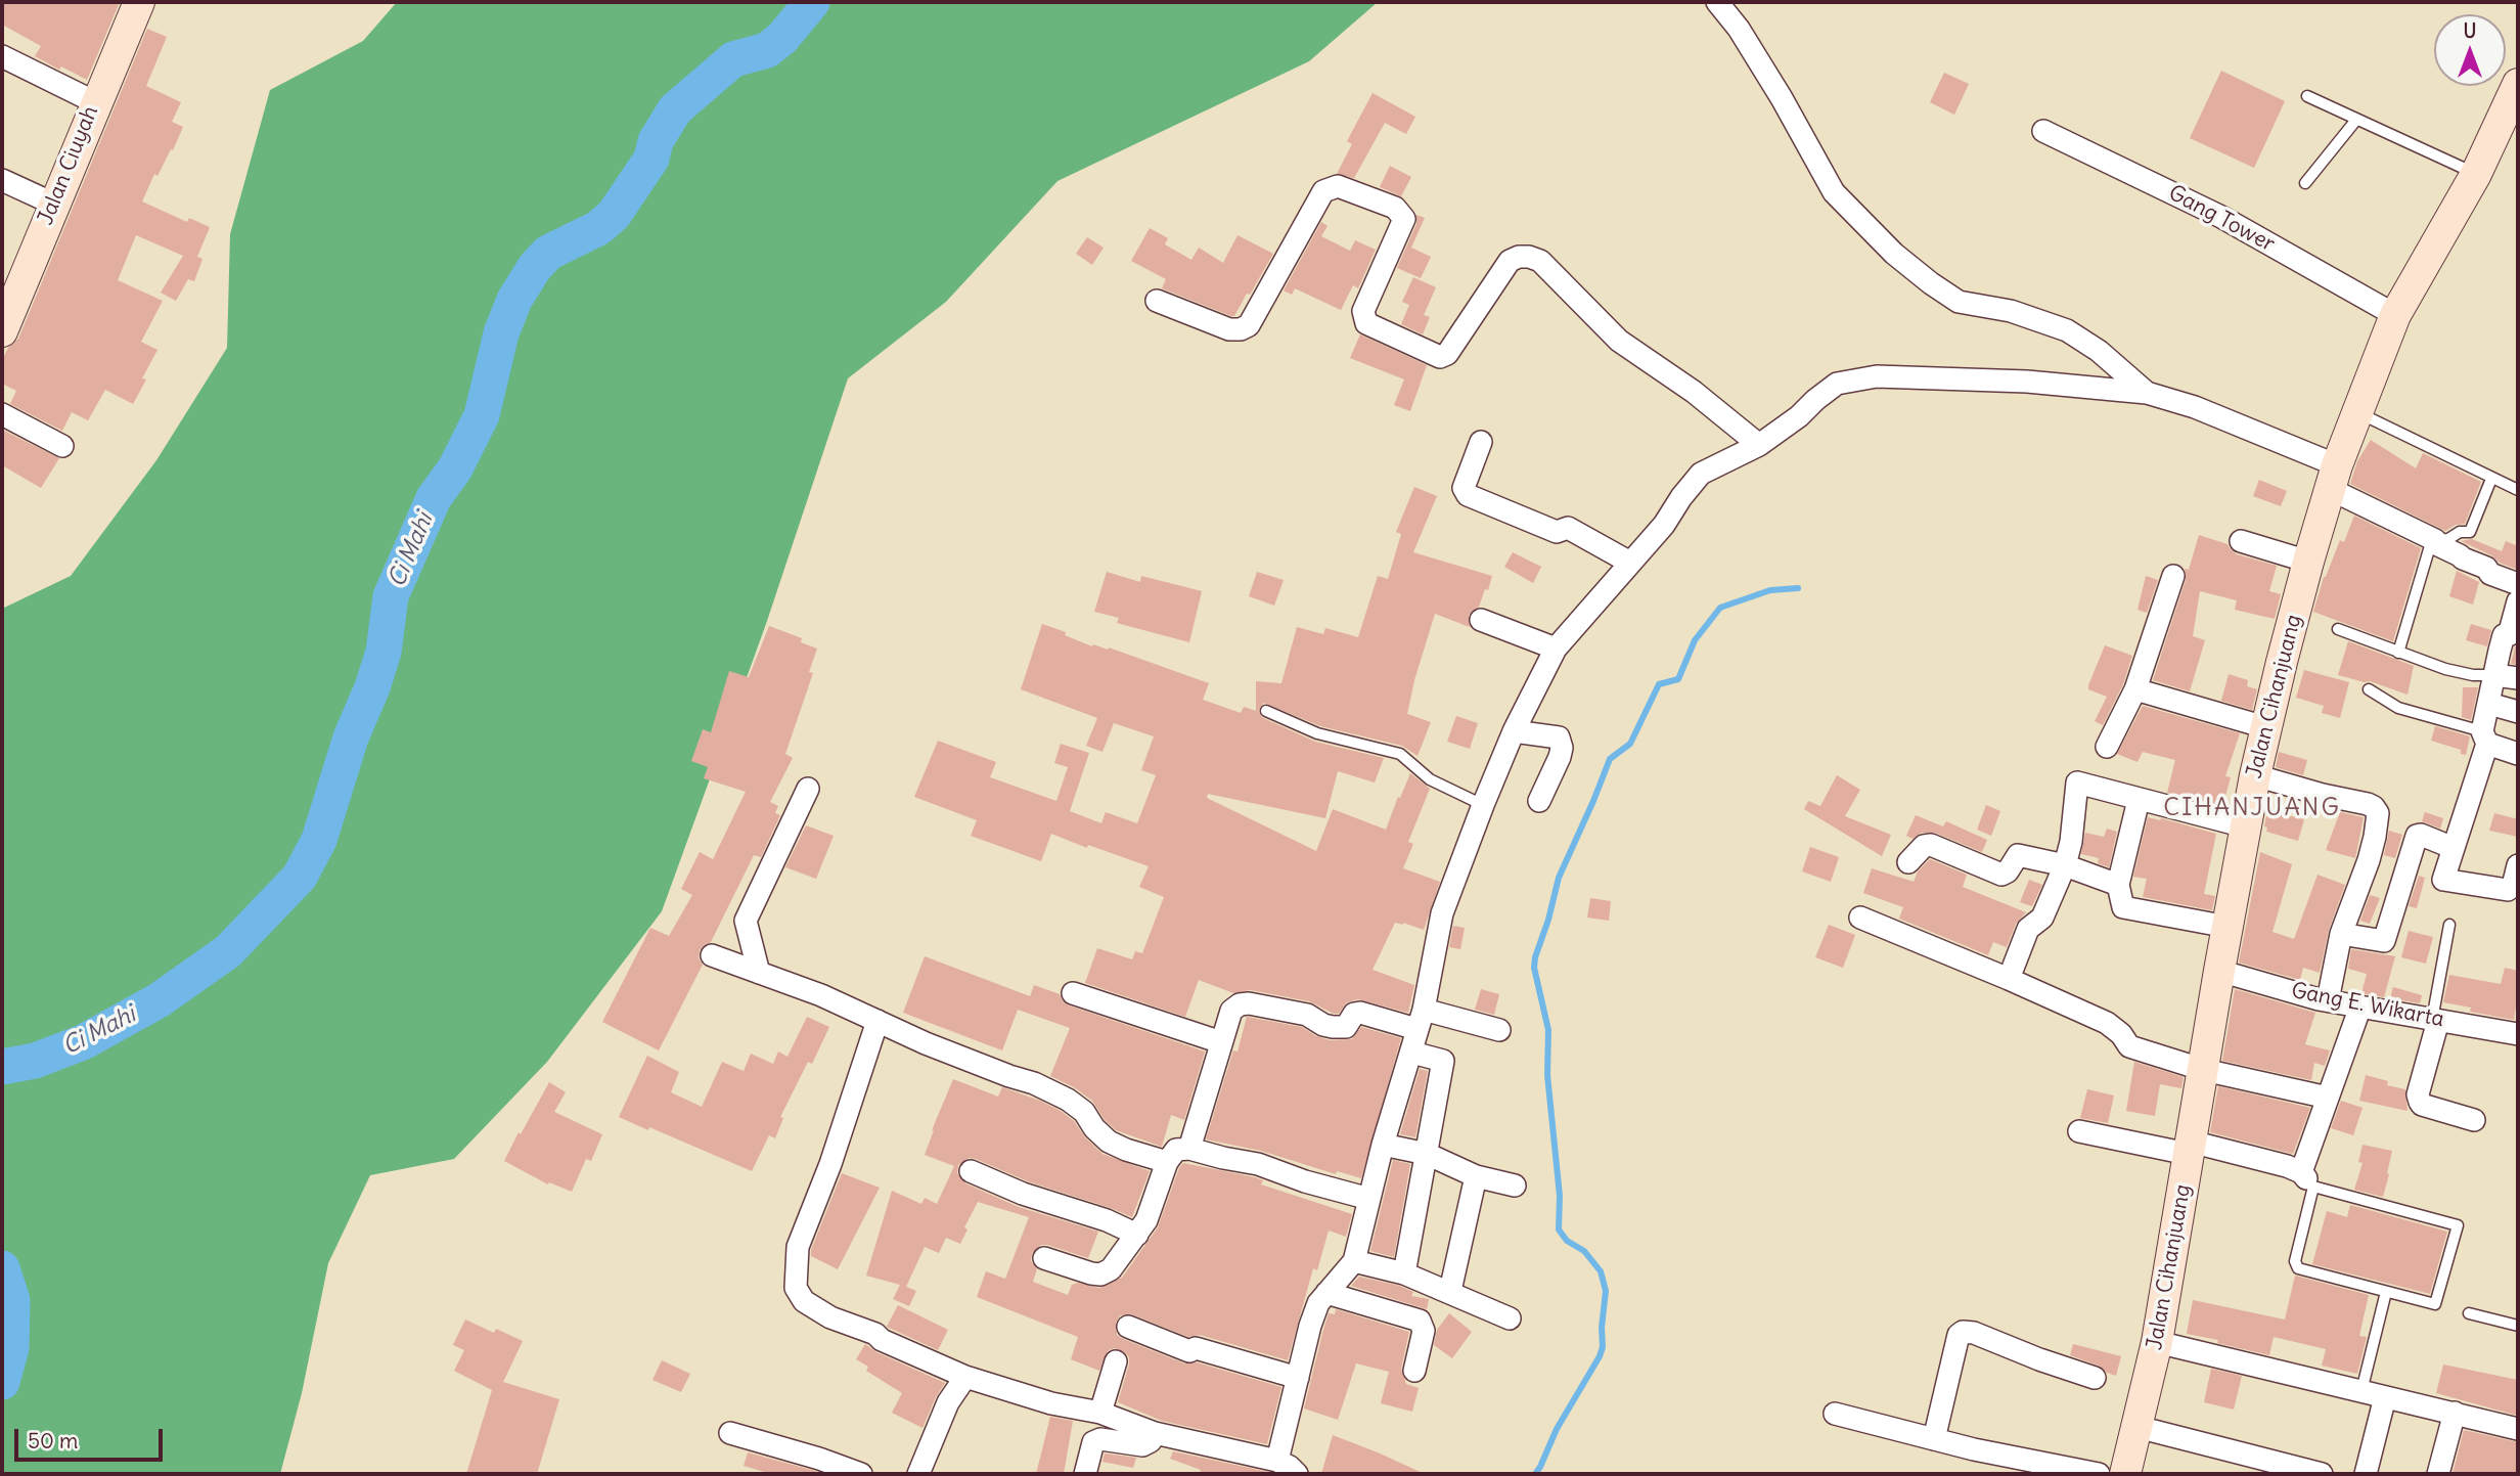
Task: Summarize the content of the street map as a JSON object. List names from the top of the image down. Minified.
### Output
{"streets":{"main road":["Jalan Ciuyah","Jalan Cihanjuang"],"street":["Gang Tower","Gang E. Wikarta"]},"crossings":[["Gang Tower","Jalan Cihanjuang"],["Jalan Cihanjuang","Gang E. Wikarta"]],"districts":["CIHANJUANG"],"water":["Ci Mahi"],"scale_bar":"50 m","north":"top"}
